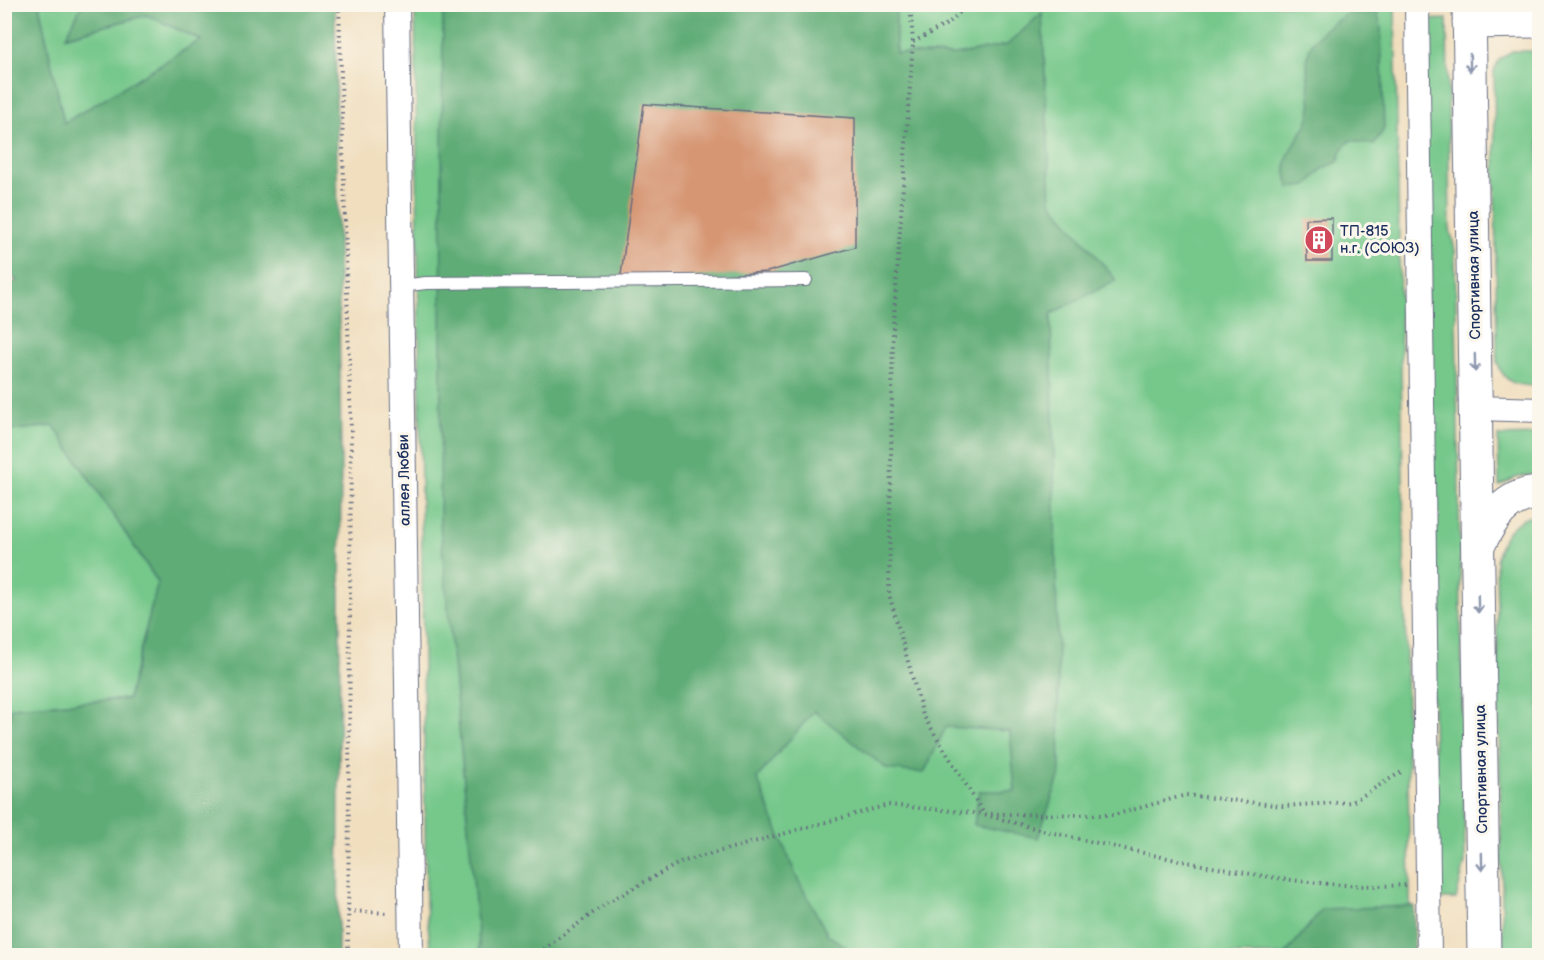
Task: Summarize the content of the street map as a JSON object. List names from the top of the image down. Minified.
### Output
{"streets":{"main road":["Спортивная улица"],"street":["аллея Любви"]},"one_way":["Спортивная улица"],"places":{"building":["ТП-815 н.г. (СОЮЗ)"]}}
